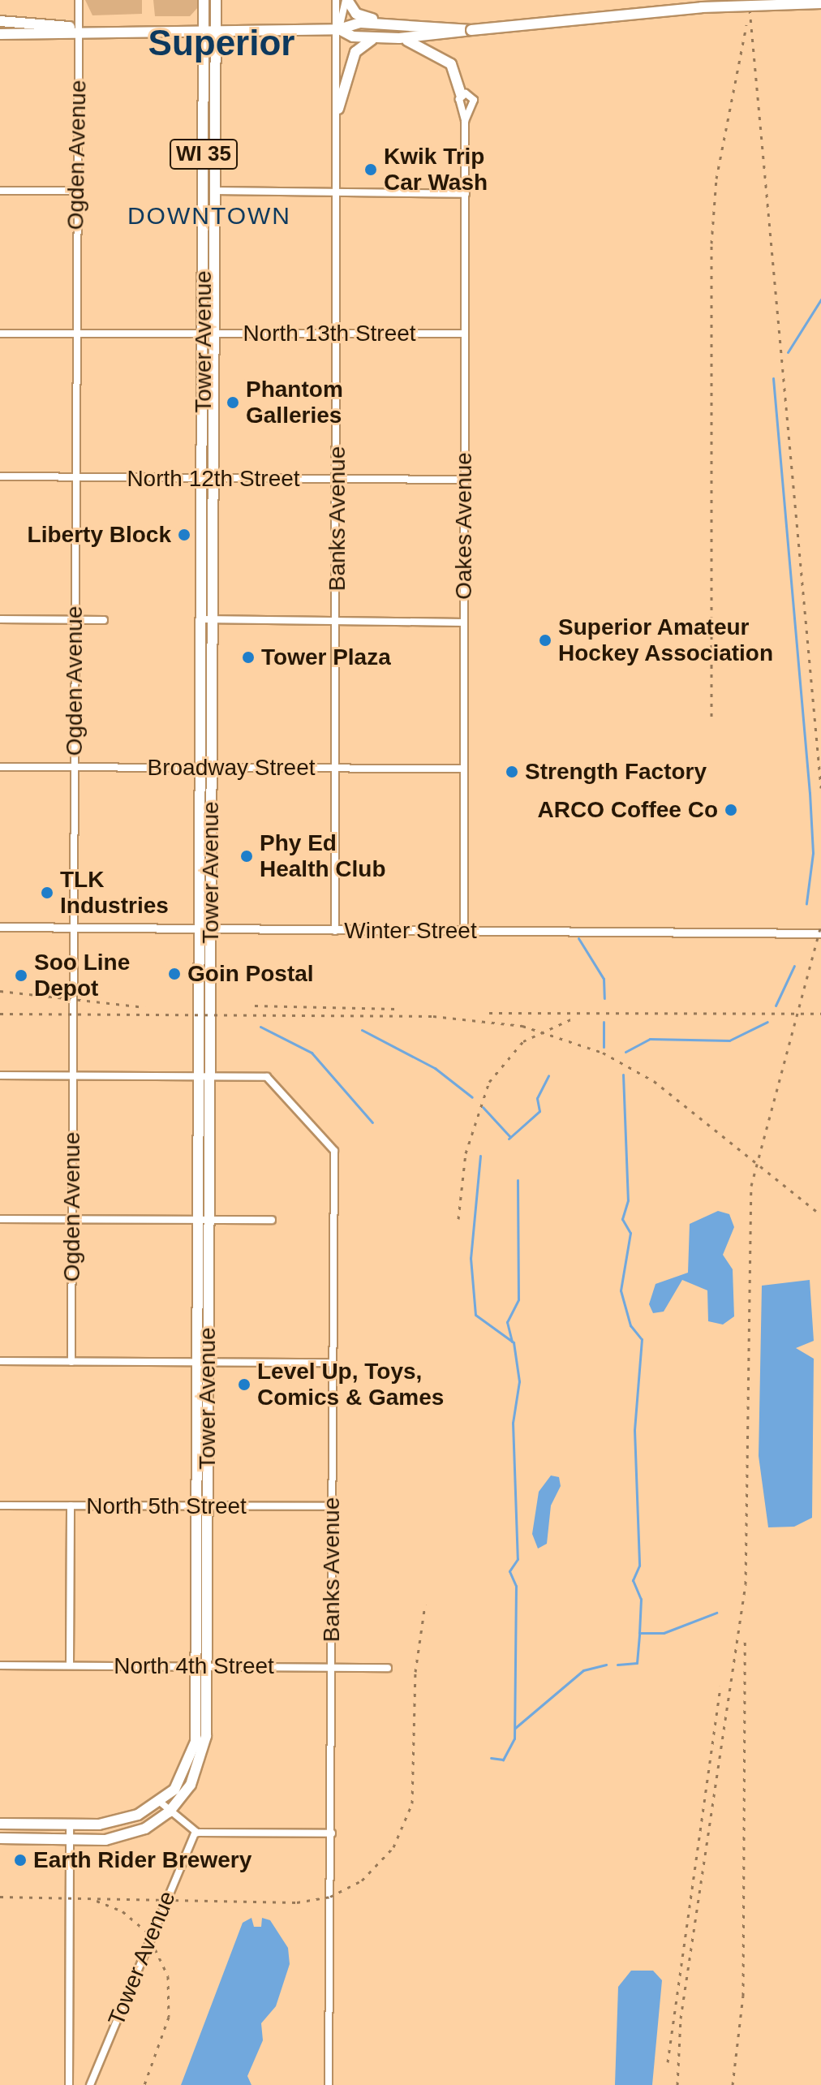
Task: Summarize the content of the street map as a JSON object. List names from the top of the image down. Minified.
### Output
{"streets":{"main road":["WI 35","Tower Avenue"],"street":["Ogden Avenue","North 13th Street","North 12th Street","Banks Avenue","Oakes Avenue","Broadway Street","Winter Street","North 5th Street","North 4th Street"]},"crossings":[["WI 35","Tower Avenue"],["Ogden Avenue","North 13th Street"],["Ogden Avenue","North 12th Street"],["Ogden Avenue","Broadway Street"],["Ogden Avenue","Winter Street"],["North 13th Street","Tower Avenue"],["North 13th Street","Banks Avenue"],["North 13th Street","Oakes Avenue"],["Tower Avenue","North 12th Street"],["Tower Avenue","Banks Avenue"],["Tower Avenue","Broadway Street"],["Tower Avenue","Winter Street"],["Tower Avenue","North 5th Street"],["Tower Avenue","North 4th Street"],["North 12th Street","Banks Avenue"],["North 12th Street","Oakes Avenue"],["Banks Avenue","Broadway Street"],["Banks Avenue","Winter Street"],["Banks Avenue","North 5th Street"],["Banks Avenue","North 4th Street"],["Oakes Avenue","Broadway Street"],["Oakes Avenue","Winter Street"]],"districts":["Superior","DOWNTOWN"],"places":["Kwik Trip Car Wash","Phantom Galleries","Liberty Block","Superior Amateur Hockey Association","Tower Plaza","Strength Factory","ARCO Coffee Co","Phy Ed Health Club","TLK Industries","Goin Postal","Soo Line Depot","Level Up, Toys, Comics & Games","Earth Rider Brewery"]}
